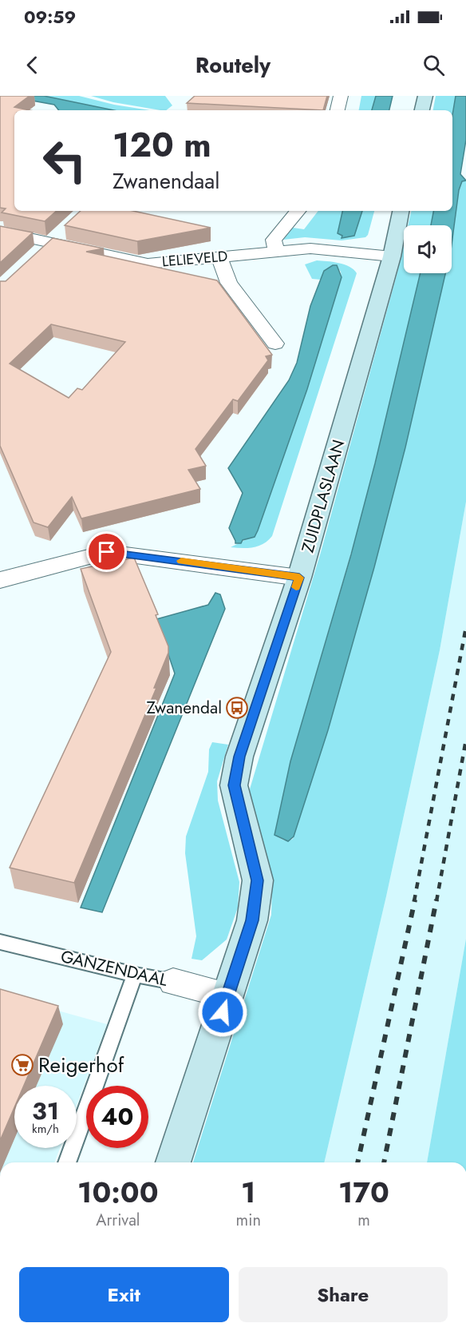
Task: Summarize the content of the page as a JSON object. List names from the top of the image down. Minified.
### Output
{"streets":{"street":["LELIEVELD","ZUIDPLASLAAN","GANZENDAAL"]},"crossings":[["LELIEVELD","ZUIDPLASLAAN"],["ZUIDPLASLAAN","GANZENDAAL"]],"places":{"bus stop":["Zwanendal"],"supermarket":["Reigerhof"]},"page":{"status":"09:59","header":"Routely","turn":["120 m","Zwanendaal"],"speed":"31 km/h","limit":"40","eta":["10:00","Arrival","1","min","170","m"],"buttons":["Exit","Share"]}}
